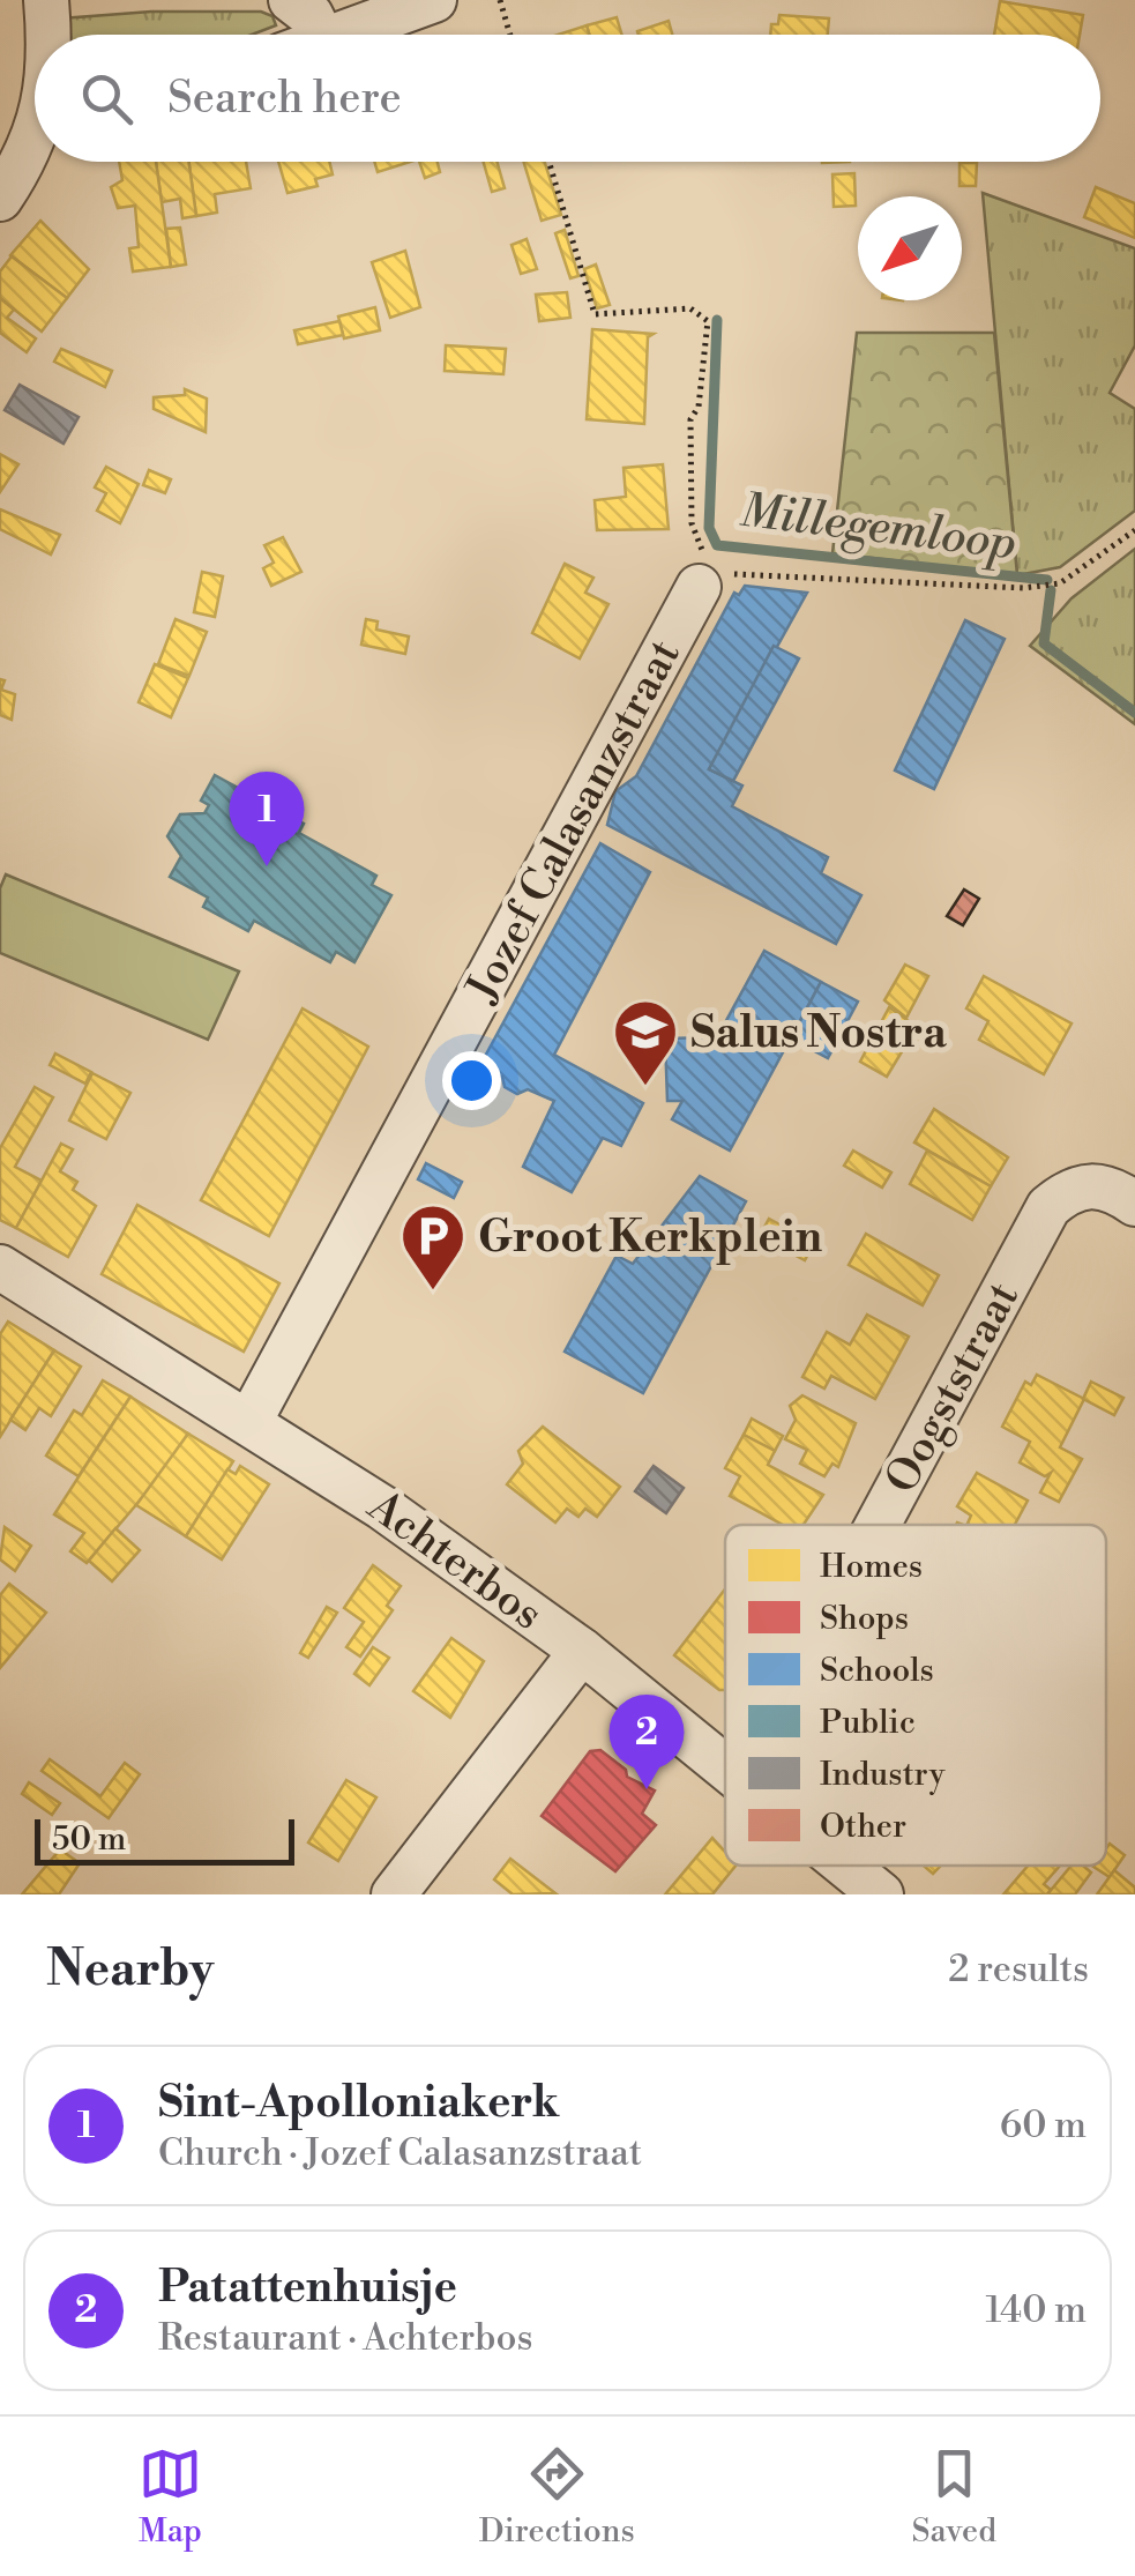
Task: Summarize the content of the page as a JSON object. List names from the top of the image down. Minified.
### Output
{"streets":{"street":["Jozef Calasanzstraat","Oogststraat","Achterbos"]},"crossings":[["Jozef Calasanzstraat","Achterbos"]],"water":["Millegemloop"],"places":{"school or university":["Salus Nostra"],"parking":["Groot Kerkplein"]},"legend":["Homes","Shops","Schools","Public","Industry","Other"],"scale_bar":"50 m","north":"bottom left","page":{"search":"Search here","pins":["1","2"],"scale":"50 m","heading":["Nearby","2 results"],"list":[{"mark":"1","name":"Sint-Apolloniakerk","note":"Church · Jozef Calasanzstraat","value":"60 m"},{"mark":"2","name":"Patattenhuisje","note":"Restaurant · Achterbos","value":"140 m"}],"nav":["Map","Directions","Saved"]}}
